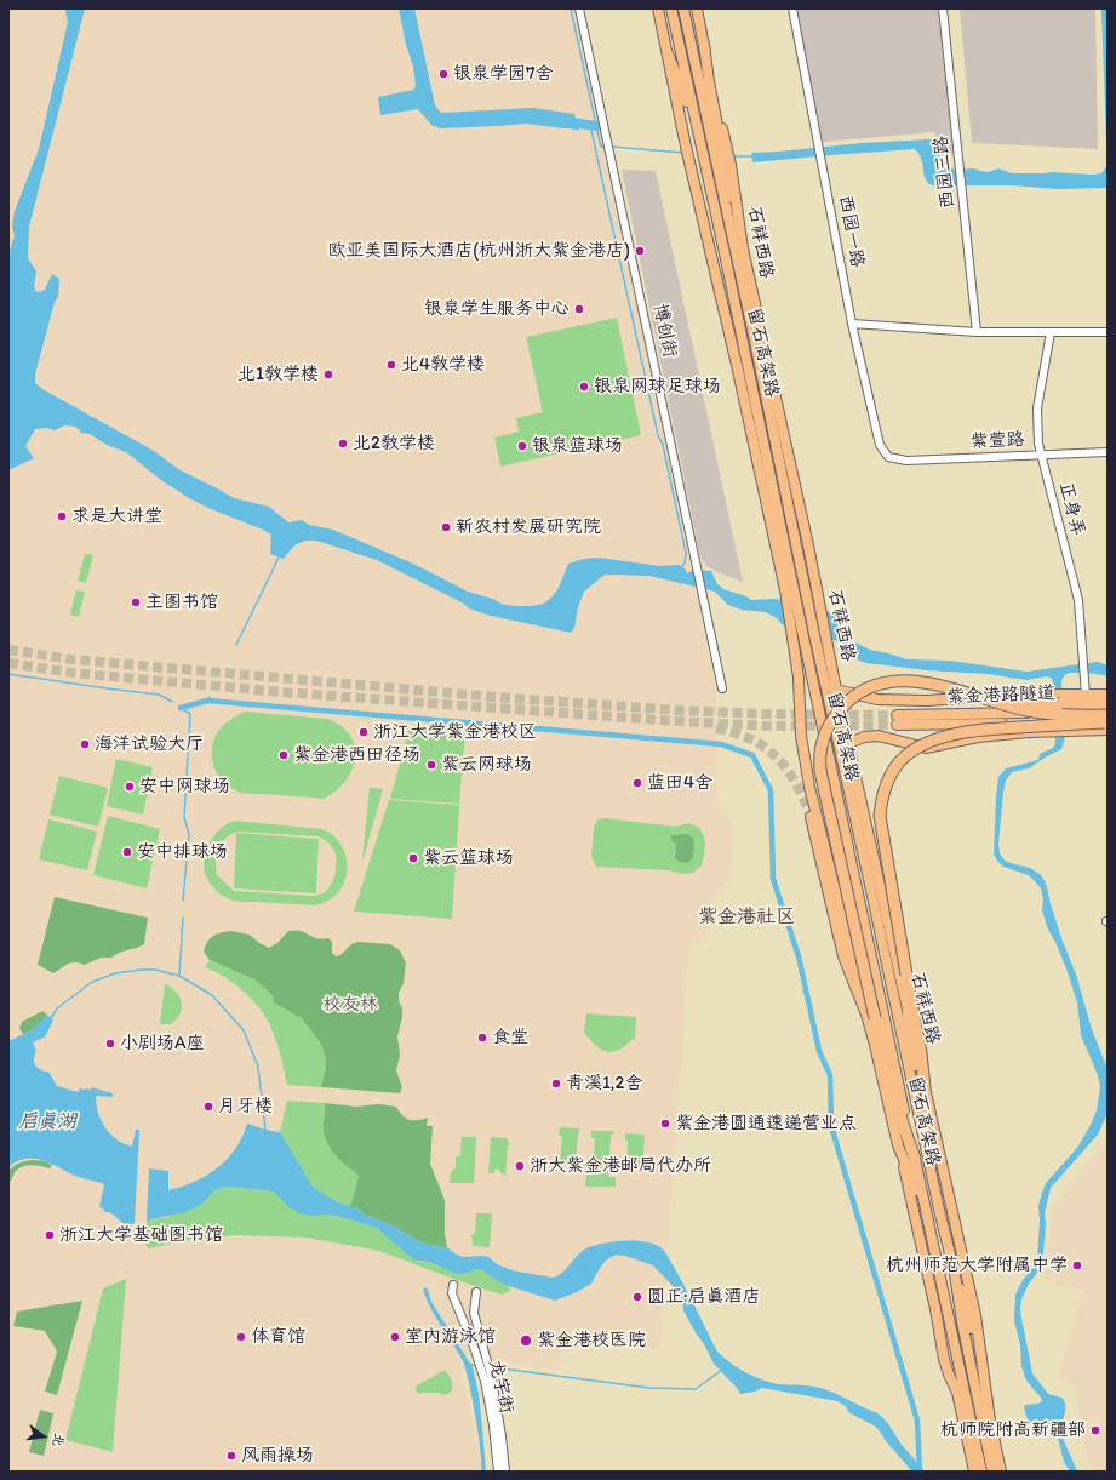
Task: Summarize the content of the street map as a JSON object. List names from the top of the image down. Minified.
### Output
{"streets":{"main road":["石祥西路","留石高架路","紫金港路隧道"],"street":["西园三路","西园一路","博创街","紫萱路","正身弄","龙宇街"]},"crossings":[["西园一路","紫萱路"],["石祥西路","留石高架路"],["紫萱路","正身弄"]],"districts":["紫金港社区"],"water":["启真湖"],"parks":["校友林"],"places":["银泉学园7舍","欧亚美国际大酒店(杭州浙大紫金港店)","银泉学生服务中心","北4教学楼","北1教学楼","银泉网球足球场","北2教学楼","银泉篮球场","求是大讲堂","新农村发展研究院","主图书馆","浙江大学紫金港校区","海洋试验大厅","紫金港西田径场","紫云网球场","蓝田4舍","安中网球场","安中排球场","紫云篮球场","食堂","小剧场A座","青溪1,2舍","月牙楼","紫金港圆通速递营业点","浙大紫金港邮局代办所","浙江大学基础图书馆","杭州师范大学附属中学","圆正·启真酒店","体育馆","室内游泳馆","紫金港校医院","杭师院附高新疆部","风雨操场"],"north":"right"}
